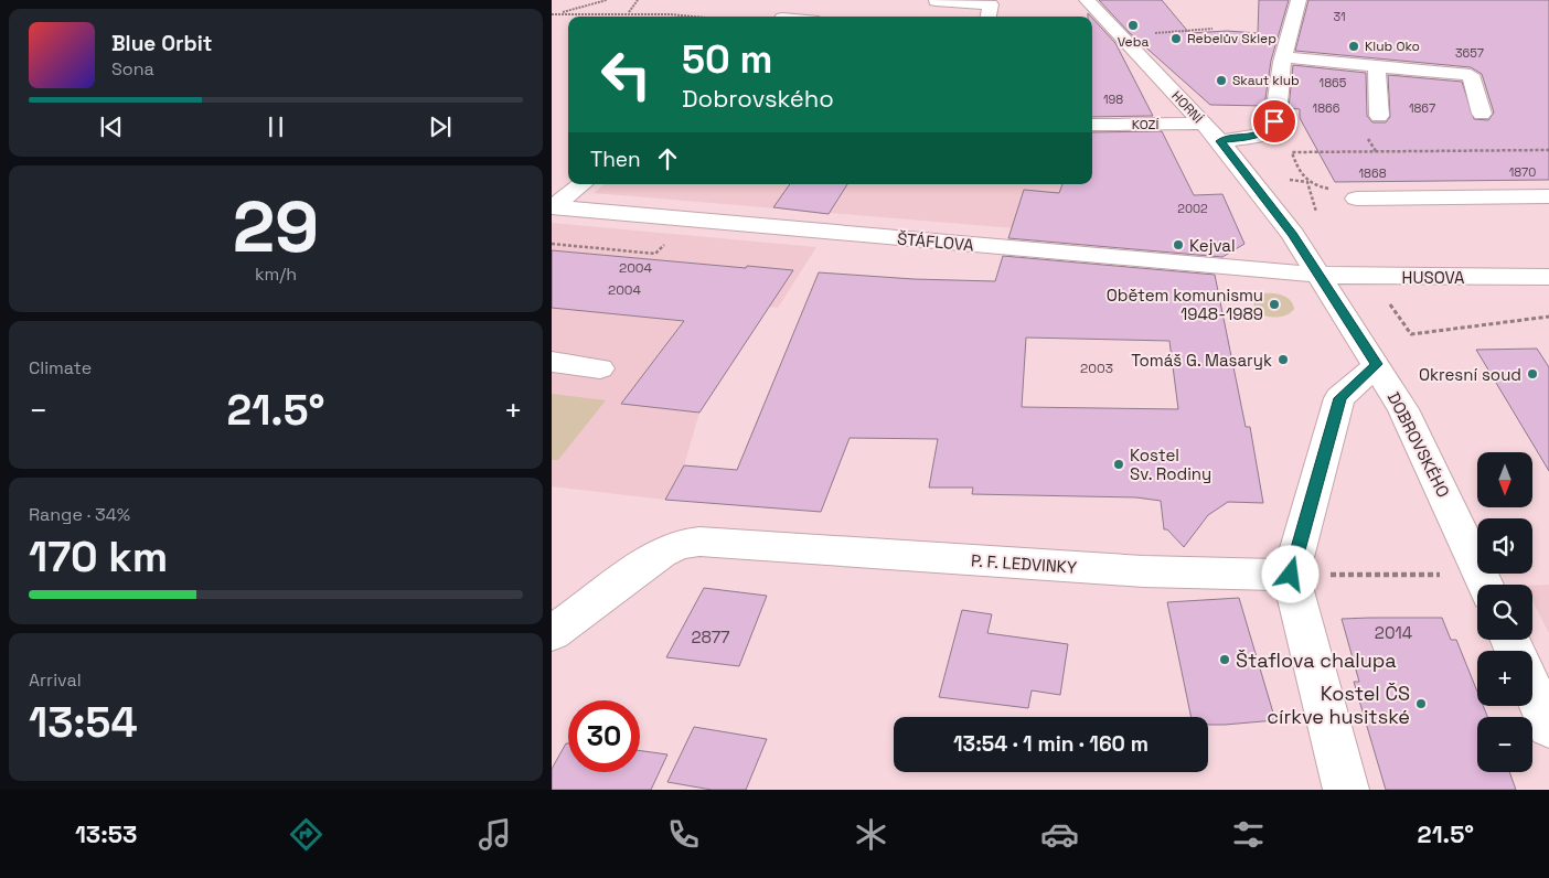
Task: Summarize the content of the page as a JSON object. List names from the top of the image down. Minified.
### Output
{"streets":{"street":["HORNÍ","KOZÍ","ŠTÁFLOVA","HUSOVA","DOBROVSKÉHO","P. F. LEDVINKY"]},"crossings":[["HORNÍ","KOZÍ"],["HORNÍ","ŠTÁFLOVA"],["HORNÍ","HUSOVA"],["HORNÍ","DOBROVSKÉHO"],["ŠTÁFLOVA","HUSOVA"],["ŠTÁFLOVA","DOBROVSKÉHO"],["HUSOVA","DOBROVSKÉHO"]],"places":["Veba","Rebelův Sklep","Klub Oko","Skaut klub","Kejval","Obětem komunismu 1948-1989","Tomáš G. Masaryk","Okresní soud","Kostel Sv. Rodiny","Štaflova chalupa","Kostel ČS církve husitské"],"house_numbers":["31","3657","1865","198","1866","1867","1870","1868","2002","2004","2004","2003","2014","2877"],"north":"bottom","page":{"turn":["50 m","Dobrovského"],"song":["Blue Orbit","Sona"],"then":"Then","tile":[["29","km/h"],"Climate",["Range · 34%","170 km"],["Arrival","13:54"]],"heat":["−","21.5°","+"],"map_buttons":["+","−"],"limit":"30","trip":"13:54 · 1 min · 160 m","tabs":["13:53","21.5°"]}}
